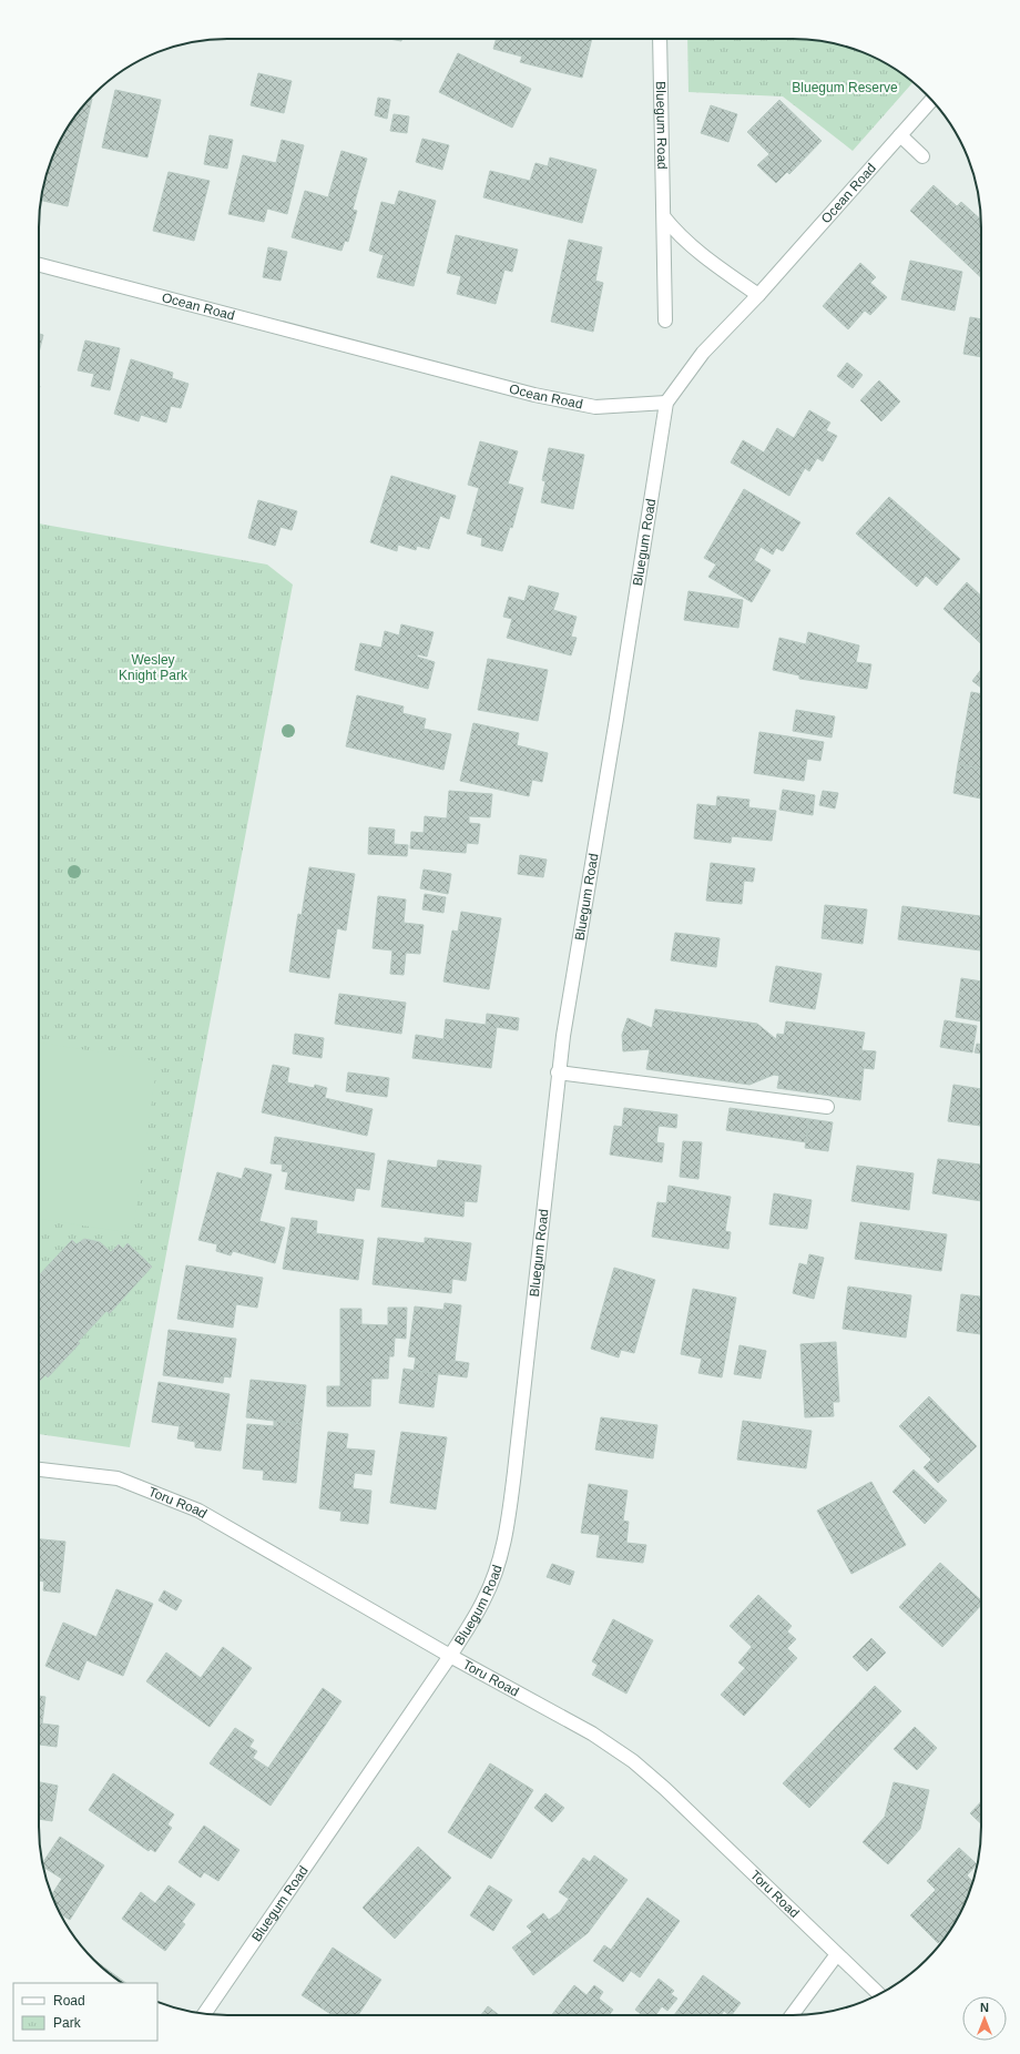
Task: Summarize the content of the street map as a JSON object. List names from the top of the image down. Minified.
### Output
{"streets":{"street":["Bluegum Road","Ocean Road","Toru Road"]},"crossings":[["Bluegum Road","Ocean Road"],["Bluegum Road","Toru Road"]],"parks":["Bluegum Reserve","Wesley Knight Park"],"legend":["Road","Park"],"north":"top"}
